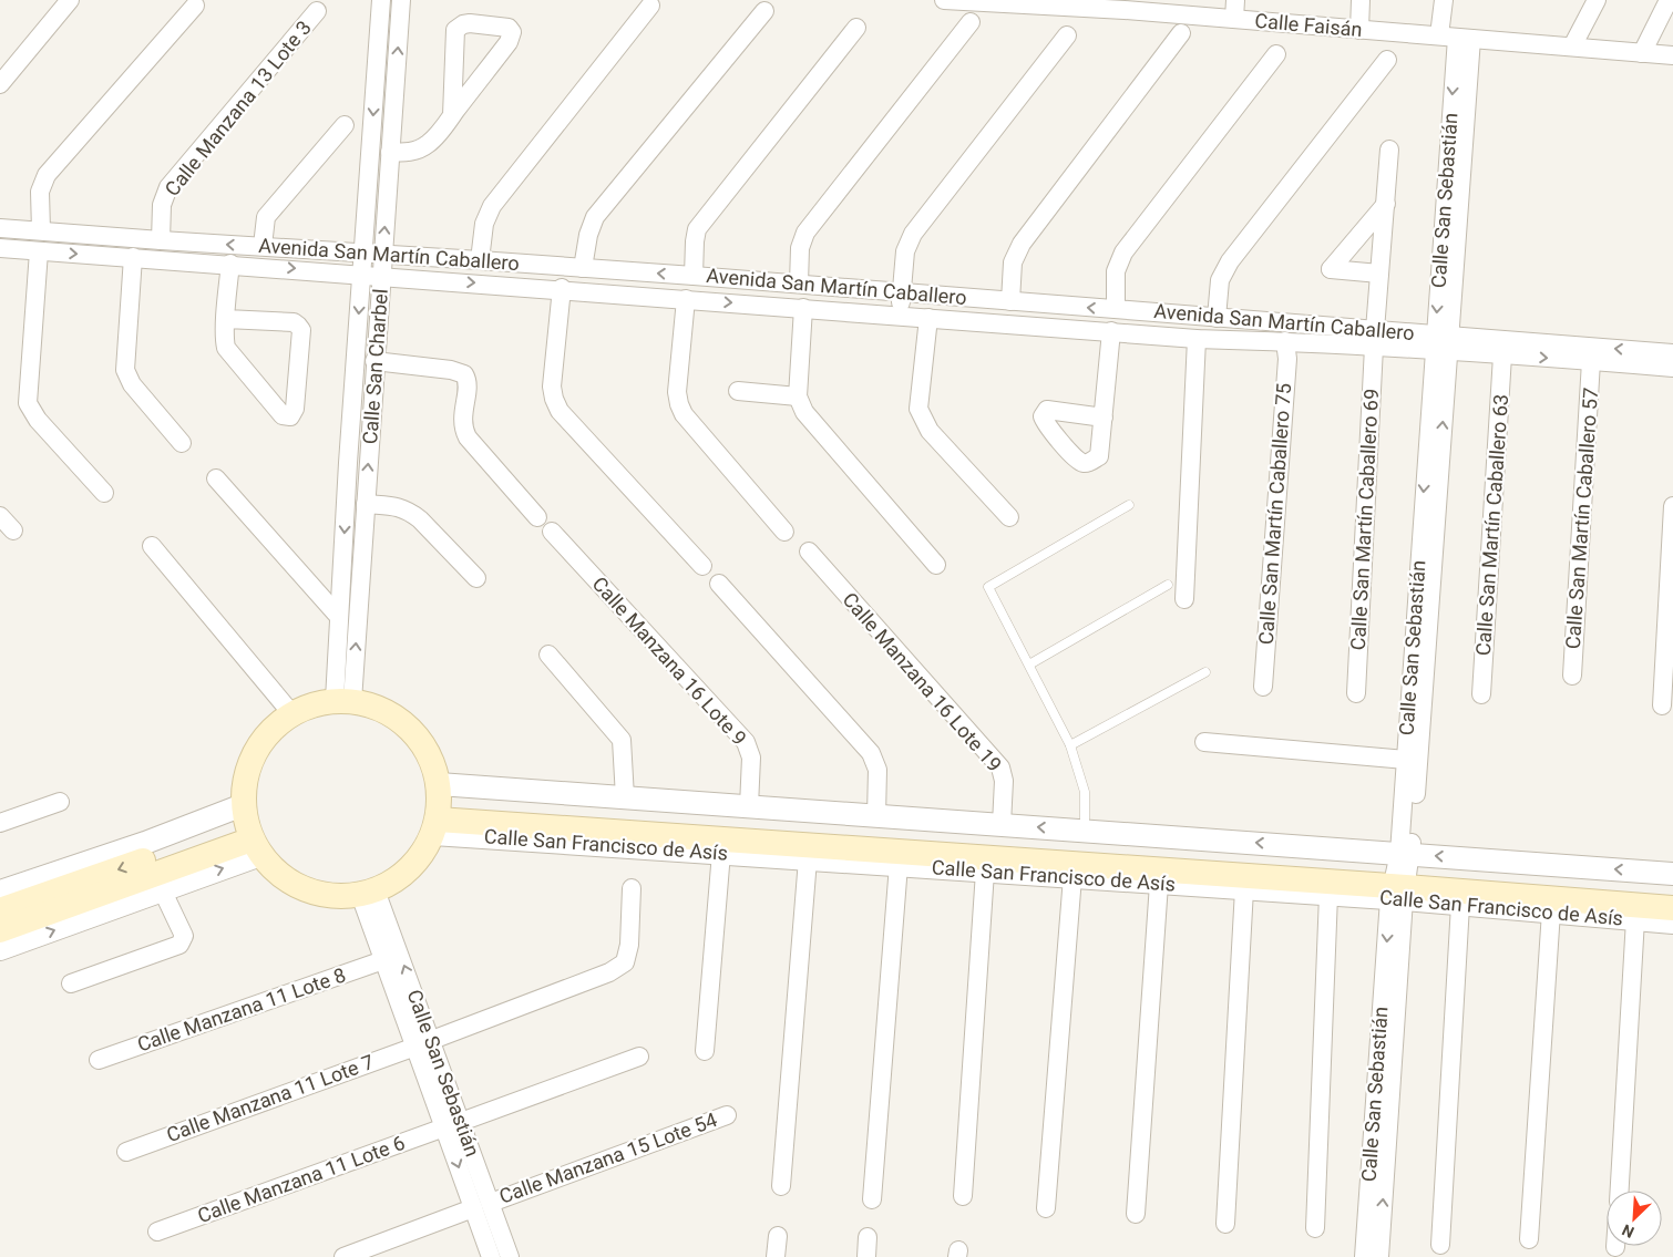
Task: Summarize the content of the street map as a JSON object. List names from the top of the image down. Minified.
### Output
{"streets":{"main road":["Calle San Francisco de Asís"],"street":["Calle Faisán","Calle Manzana 13 Lote 3","Calle San Sebastián","Avenida San Martín Caballero","Calle San Charbel","Calle San Martín Caballero 75","Calle San Martín Caballero 57","Calle San Martín Caballero 69","Calle San Martín Caballero 63","Calle Manzana 16 Lote 9","Calle Manzana 16 Lote 19","Calle Manzana 11 Lote 8","Calle Manzana 11 Lote 7","Calle Manzana 15 Lote 54","Calle Manzana 11 Lote 6"]},"crossings":[["Calle Faisán","Calle San Sebastián"],["Calle Manzana 13 Lote 3","Avenida San Martín Caballero"],["Calle San Sebastián","Avenida San Martín Caballero"],["Calle San Sebastián","Calle San Charbel"],["Calle San Sebastián","Calle San Francisco de Asís"],["Calle San Sebastián","Calle Manzana 11 Lote 8"],["Calle San Sebastián","Calle Manzana 11 Lote 7"],["Calle San Sebastián","Calle Manzana 15 Lote 54"],["Calle San Sebastián","Calle Manzana 11 Lote 6"],["Avenida San Martín Caballero","Calle San Charbel"],["Avenida San Martín Caballero","Calle San Martín Caballero 75"],["Avenida San Martín Caballero","Calle San Martín Caballero 57"],["Avenida San Martín Caballero","Calle San Martín Caballero 69"],["Avenida San Martín Caballero","Calle San Martín Caballero 63"],["Calle San Charbel","Calle San Francisco de Asís"],["Calle Manzana 16 Lote 9","Calle San Francisco de Asís"],["Calle Manzana 16 Lote 19","Calle San Francisco de Asís"]],"north":"bottom left"}
